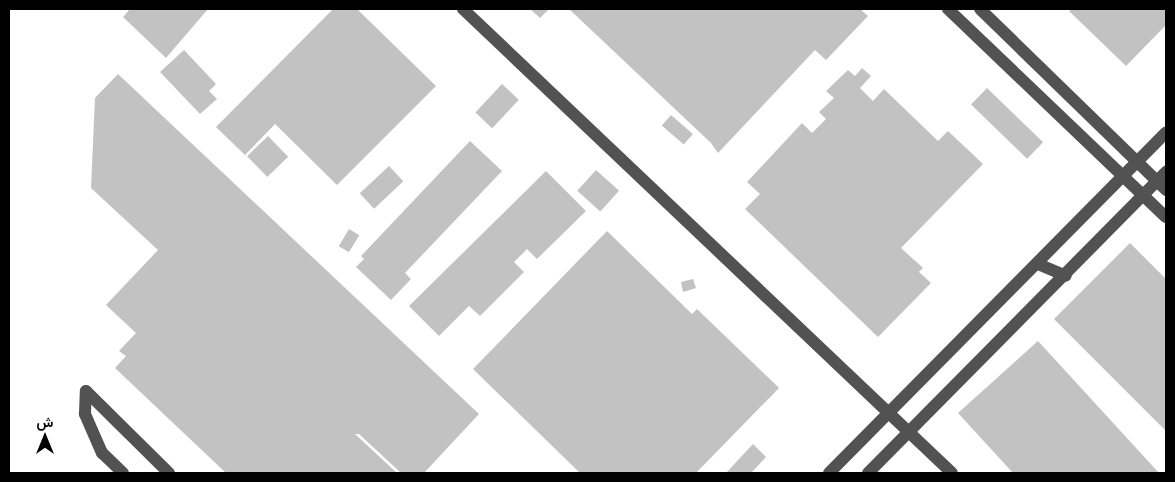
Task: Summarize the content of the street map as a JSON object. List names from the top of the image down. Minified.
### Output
{"north":"top"}
